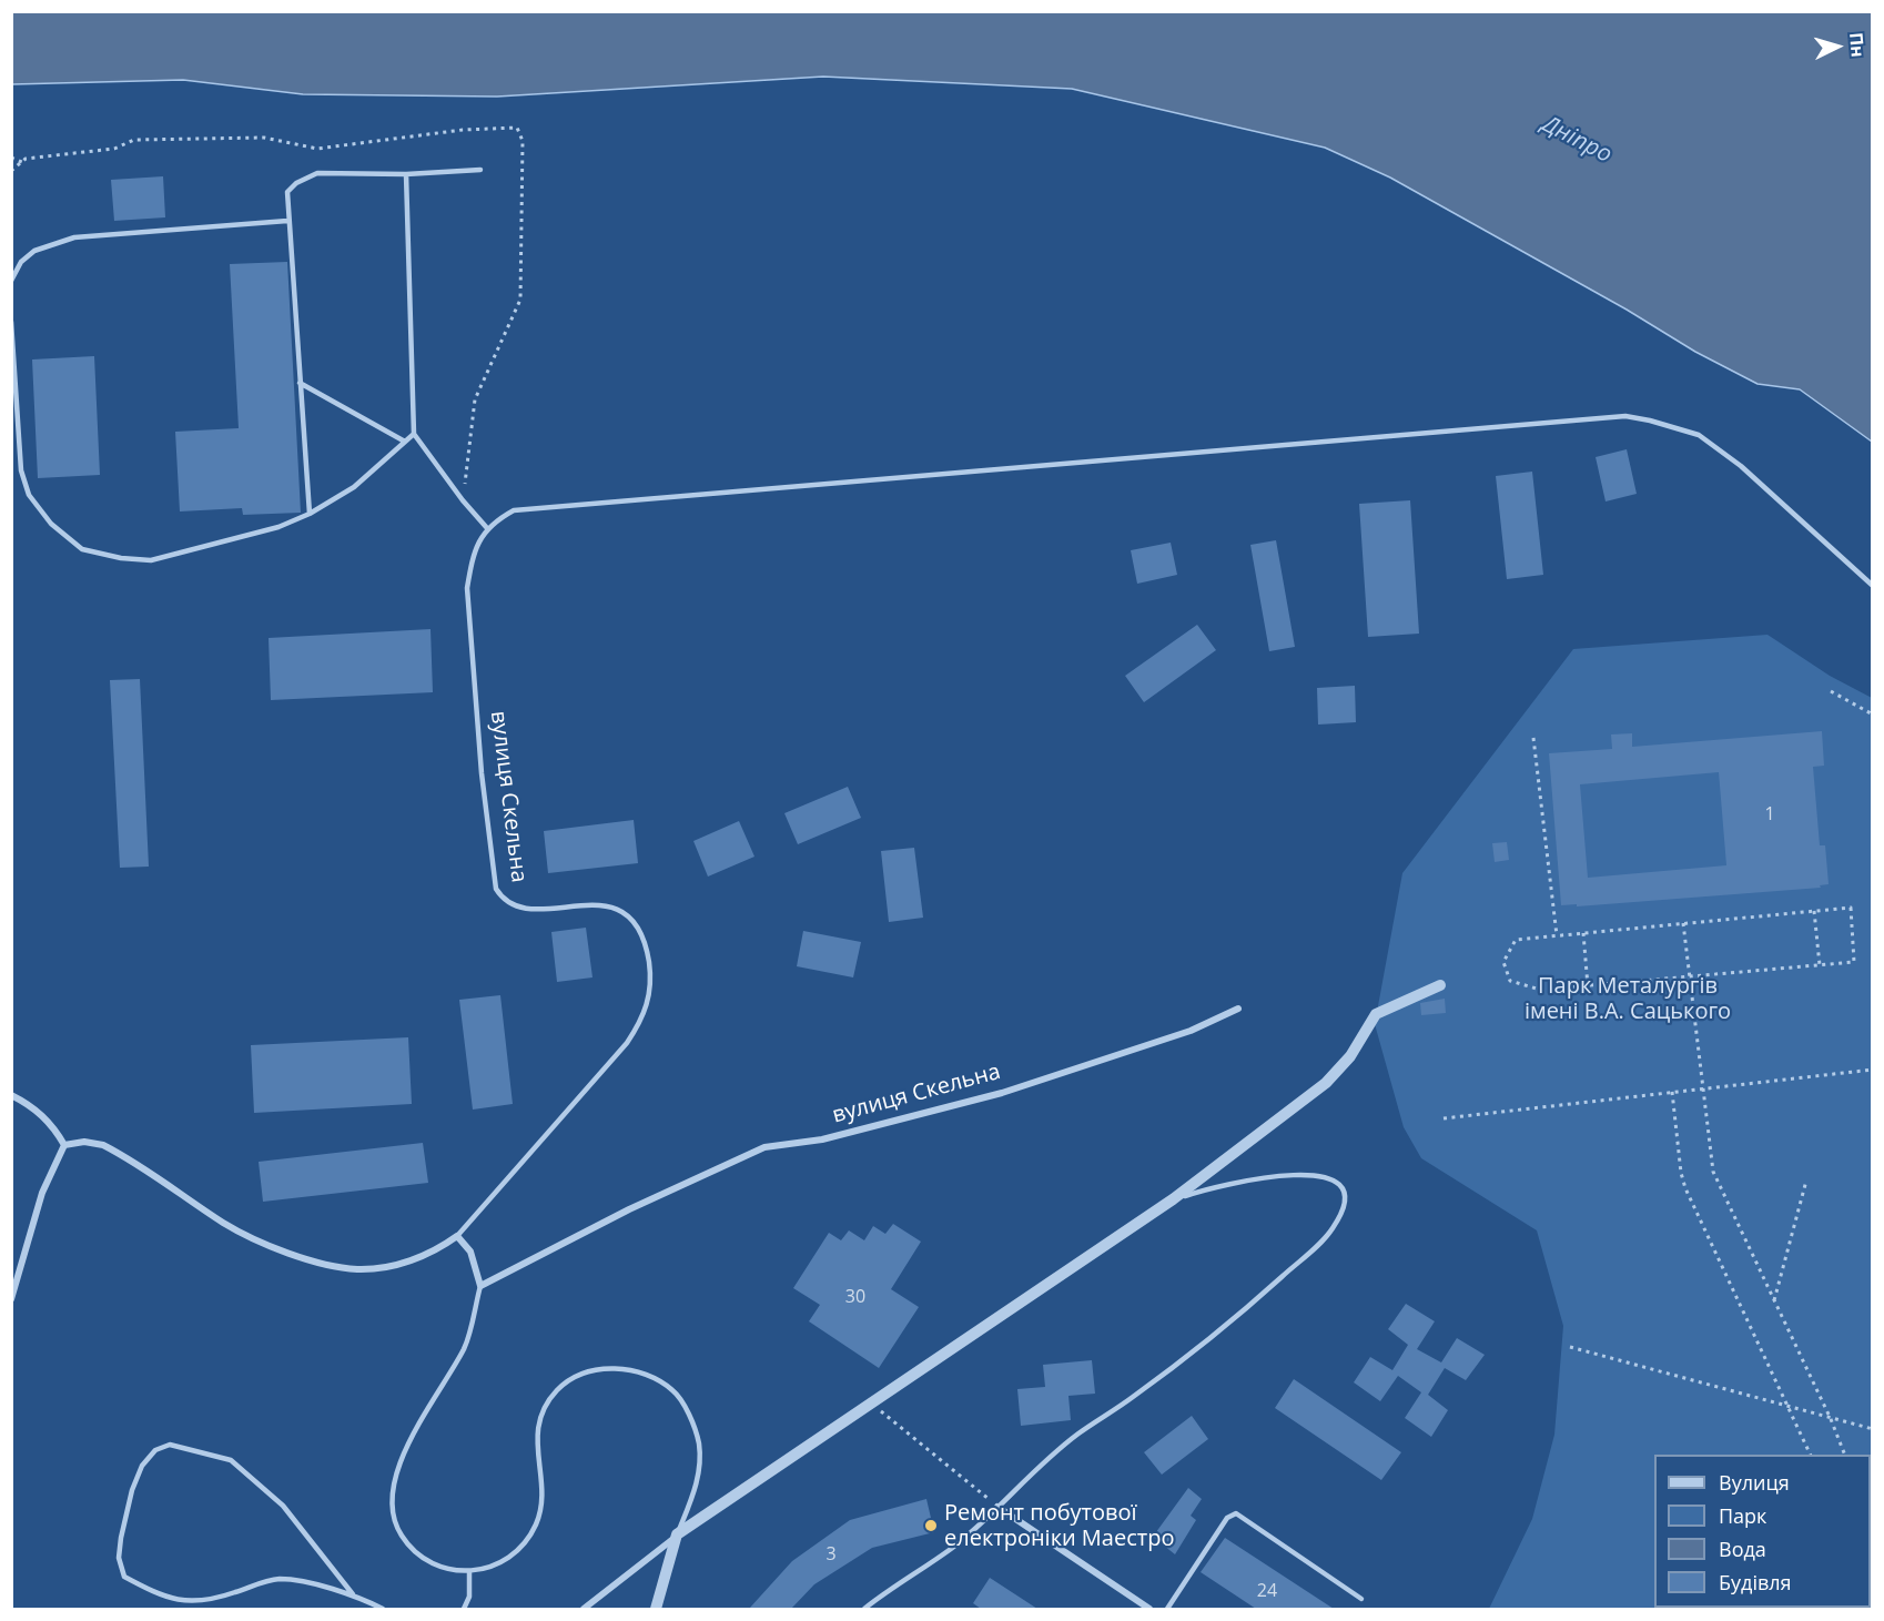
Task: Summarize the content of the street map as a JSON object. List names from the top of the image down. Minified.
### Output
{"streets":{"street":["вулиця Скельна"]},"water":["Дніпро"],"parks":["Парк Металургів імені В.А. Сацького"],"places":["Ремонт побутової електроніки Маестро"],"house_numbers":["1","30","3","24"],"legend":["Вулиця","Парк","Вода","Будівля"],"north":"right"}
